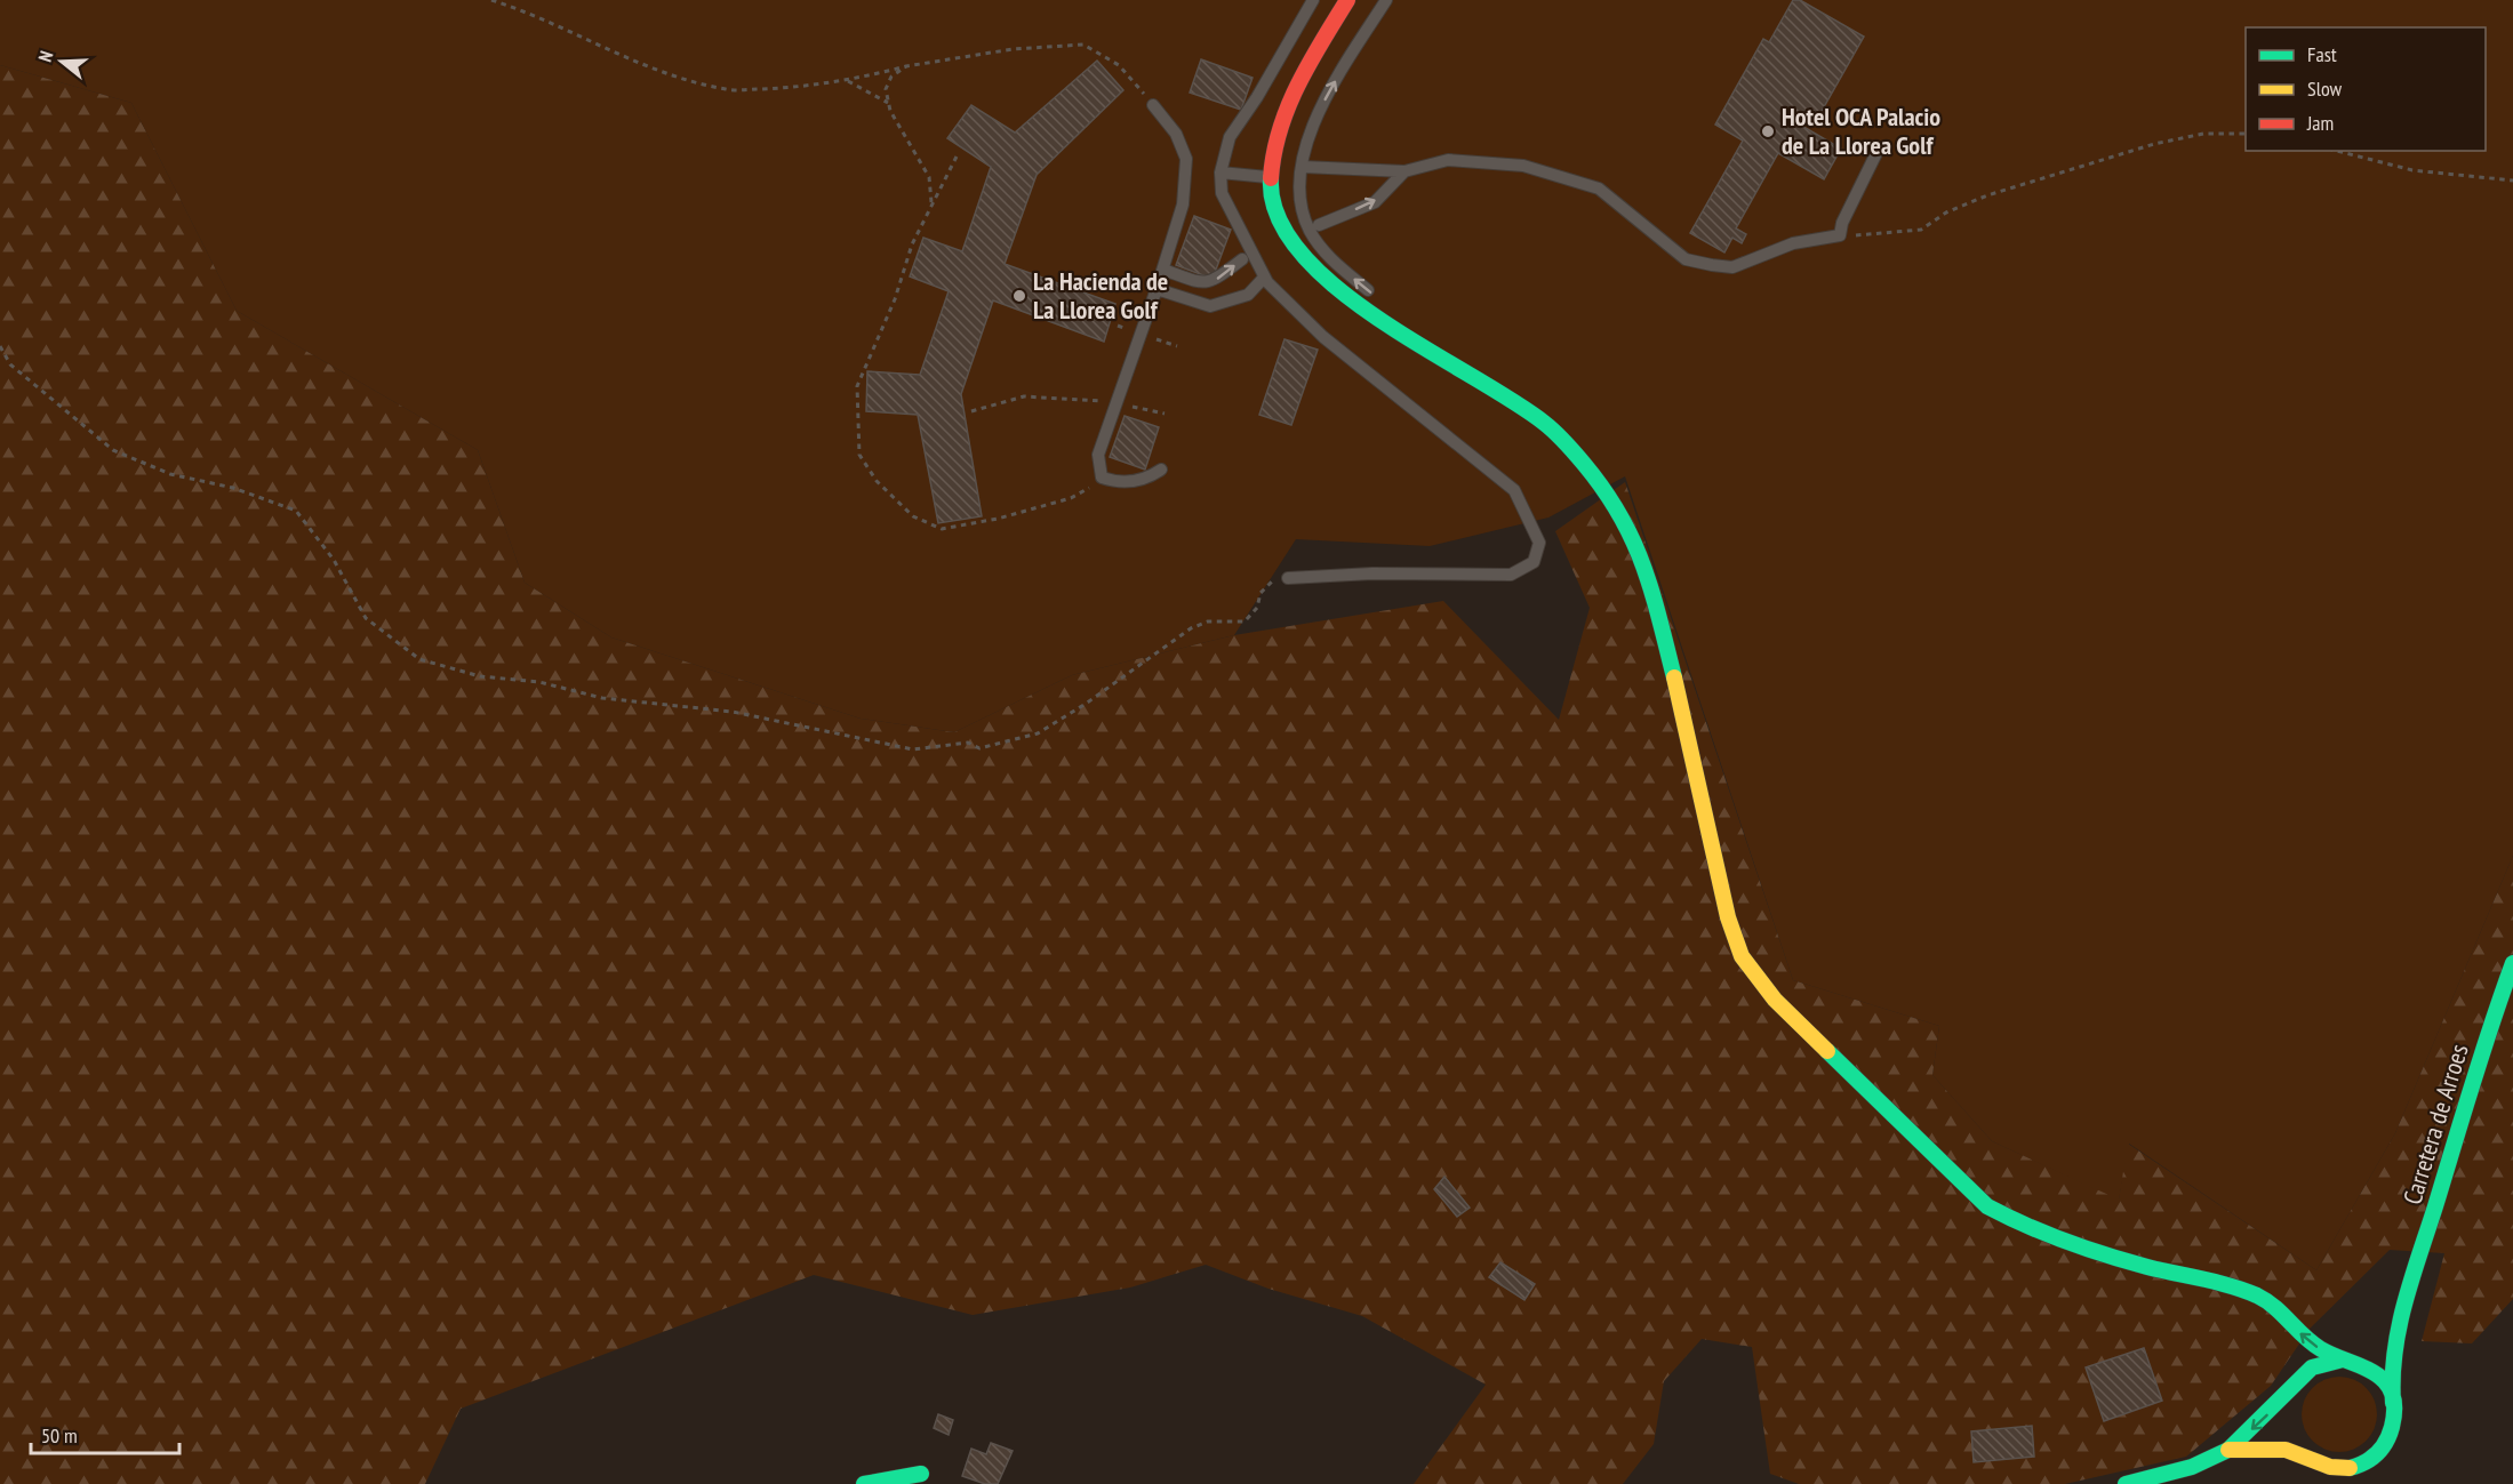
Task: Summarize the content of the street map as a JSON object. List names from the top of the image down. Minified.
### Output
{"streets":{"main road":["Carretera de Arroes"]},"places":["Hotel OCA Palacio de La Llorea Golf","La Hacienda de La Llorea Golf"],"legend":["Fast","Slow","Jam"],"scale_bar":"50 m","north":"left"}
